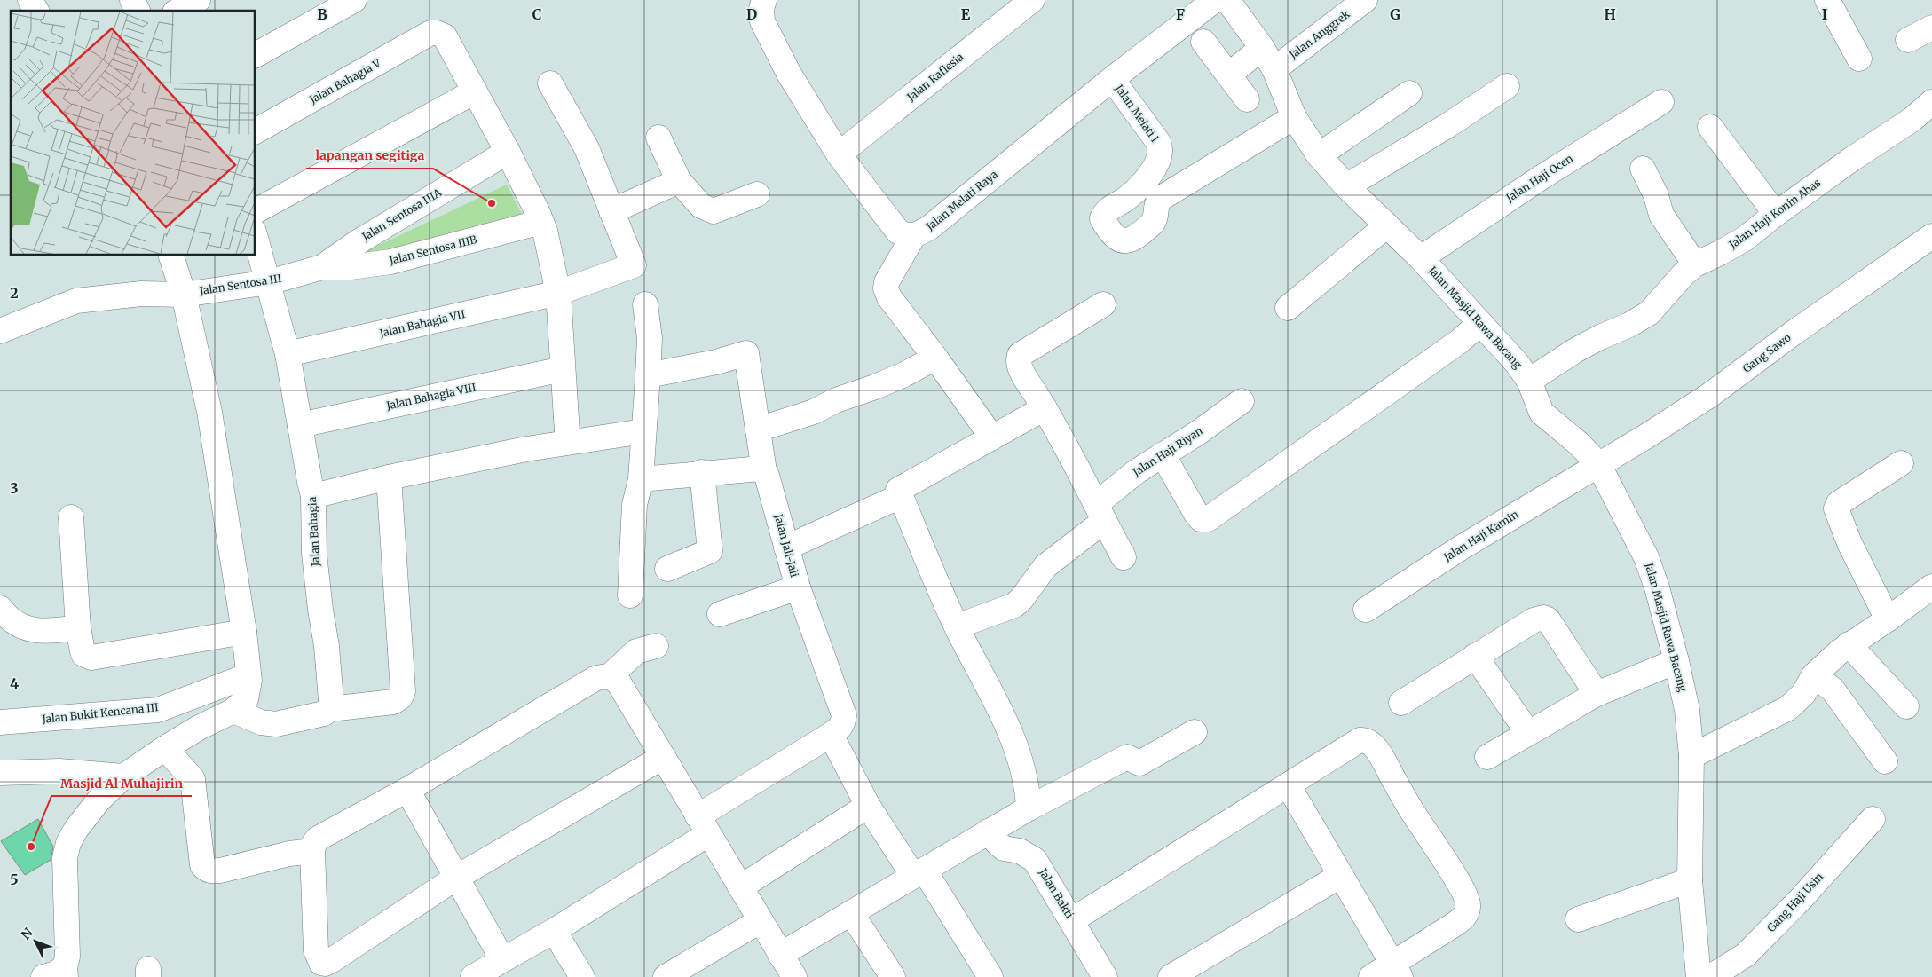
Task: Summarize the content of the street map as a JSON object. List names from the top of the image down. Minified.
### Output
{"streets":{"street":["Jalan Anggrek","Jalan Raflesia","Jalan Bahagia V","Jalan Melati I","Jalan Haji Ocen","Jalan Melati Raya","Jalan Haji Konin Abas","Jalan Sentosa IIIA","Jalan Sentosa IIIB","Jalan Sentosa III","Jalan Masjid Rawa Bacang","Jalan Bahagia VII","Gang Sawo","Jalan Bahagia VIII","Jalan Haji Riyan","Jalan Bahagia","Jalan Haji Kamin","Jalan Jali-Jali","Jalan Bukit Kencana III","Jalan Bakti","Gang Haji Usin"]},"crossings":[["Jalan Anggrek","Jalan Masjid Rawa Bacang"],["Jalan Raflesia","Jalan Melati Raya"],["Jalan Melati I","Jalan Melati Raya"],["Jalan Melati I","Jalan Masjid Rawa Bacang"],["Jalan Haji Ocen","Jalan Masjid Rawa Bacang"],["Jalan Haji Konin Abas","Jalan Masjid Rawa Bacang"],["Jalan Sentosa IIIA","Jalan Sentosa IIIB"],["Jalan Sentosa IIIA","Jalan Sentosa III"],["Jalan Sentosa IIIB","Jalan Sentosa III"],["Jalan Sentosa III","Jalan Bahagia"],["Jalan Masjid Rawa Bacang","Gang Sawo"],["Jalan Masjid Rawa Bacang","Jalan Haji Kamin"],["Jalan Bahagia VII","Jalan Bahagia"],["Gang Sawo","Jalan Haji Kamin"],["Jalan Bahagia VIII","Jalan Bahagia"]],"places":["lapangan segitiga","Masjid Al Muhajirin"],"north":"top left","grid":{"columns":["B","C","D","E","F","G","H","I"],"rows":["2","3","4","5"]}}
